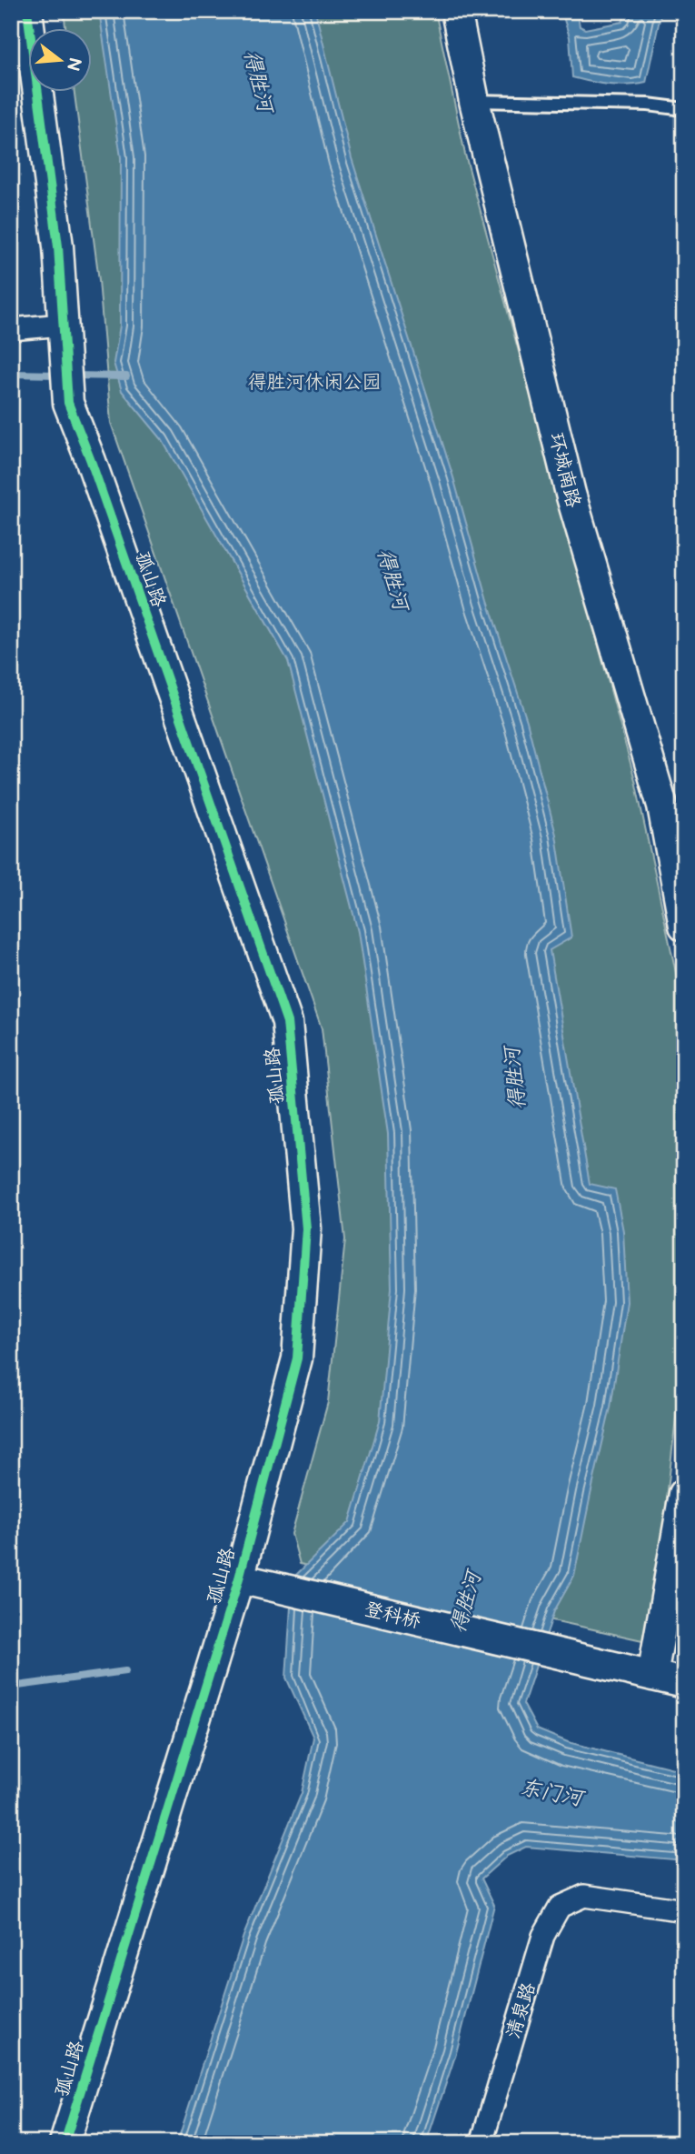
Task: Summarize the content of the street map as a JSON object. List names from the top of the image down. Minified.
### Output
{"streets":{"street":["环城南路","孤山路","登科桥","清泉路"]},"crossings":[["孤山路","登科桥"]],"water":["得胜河","东门河"],"parks":["得胜河休闲公园"],"north":"right"}
